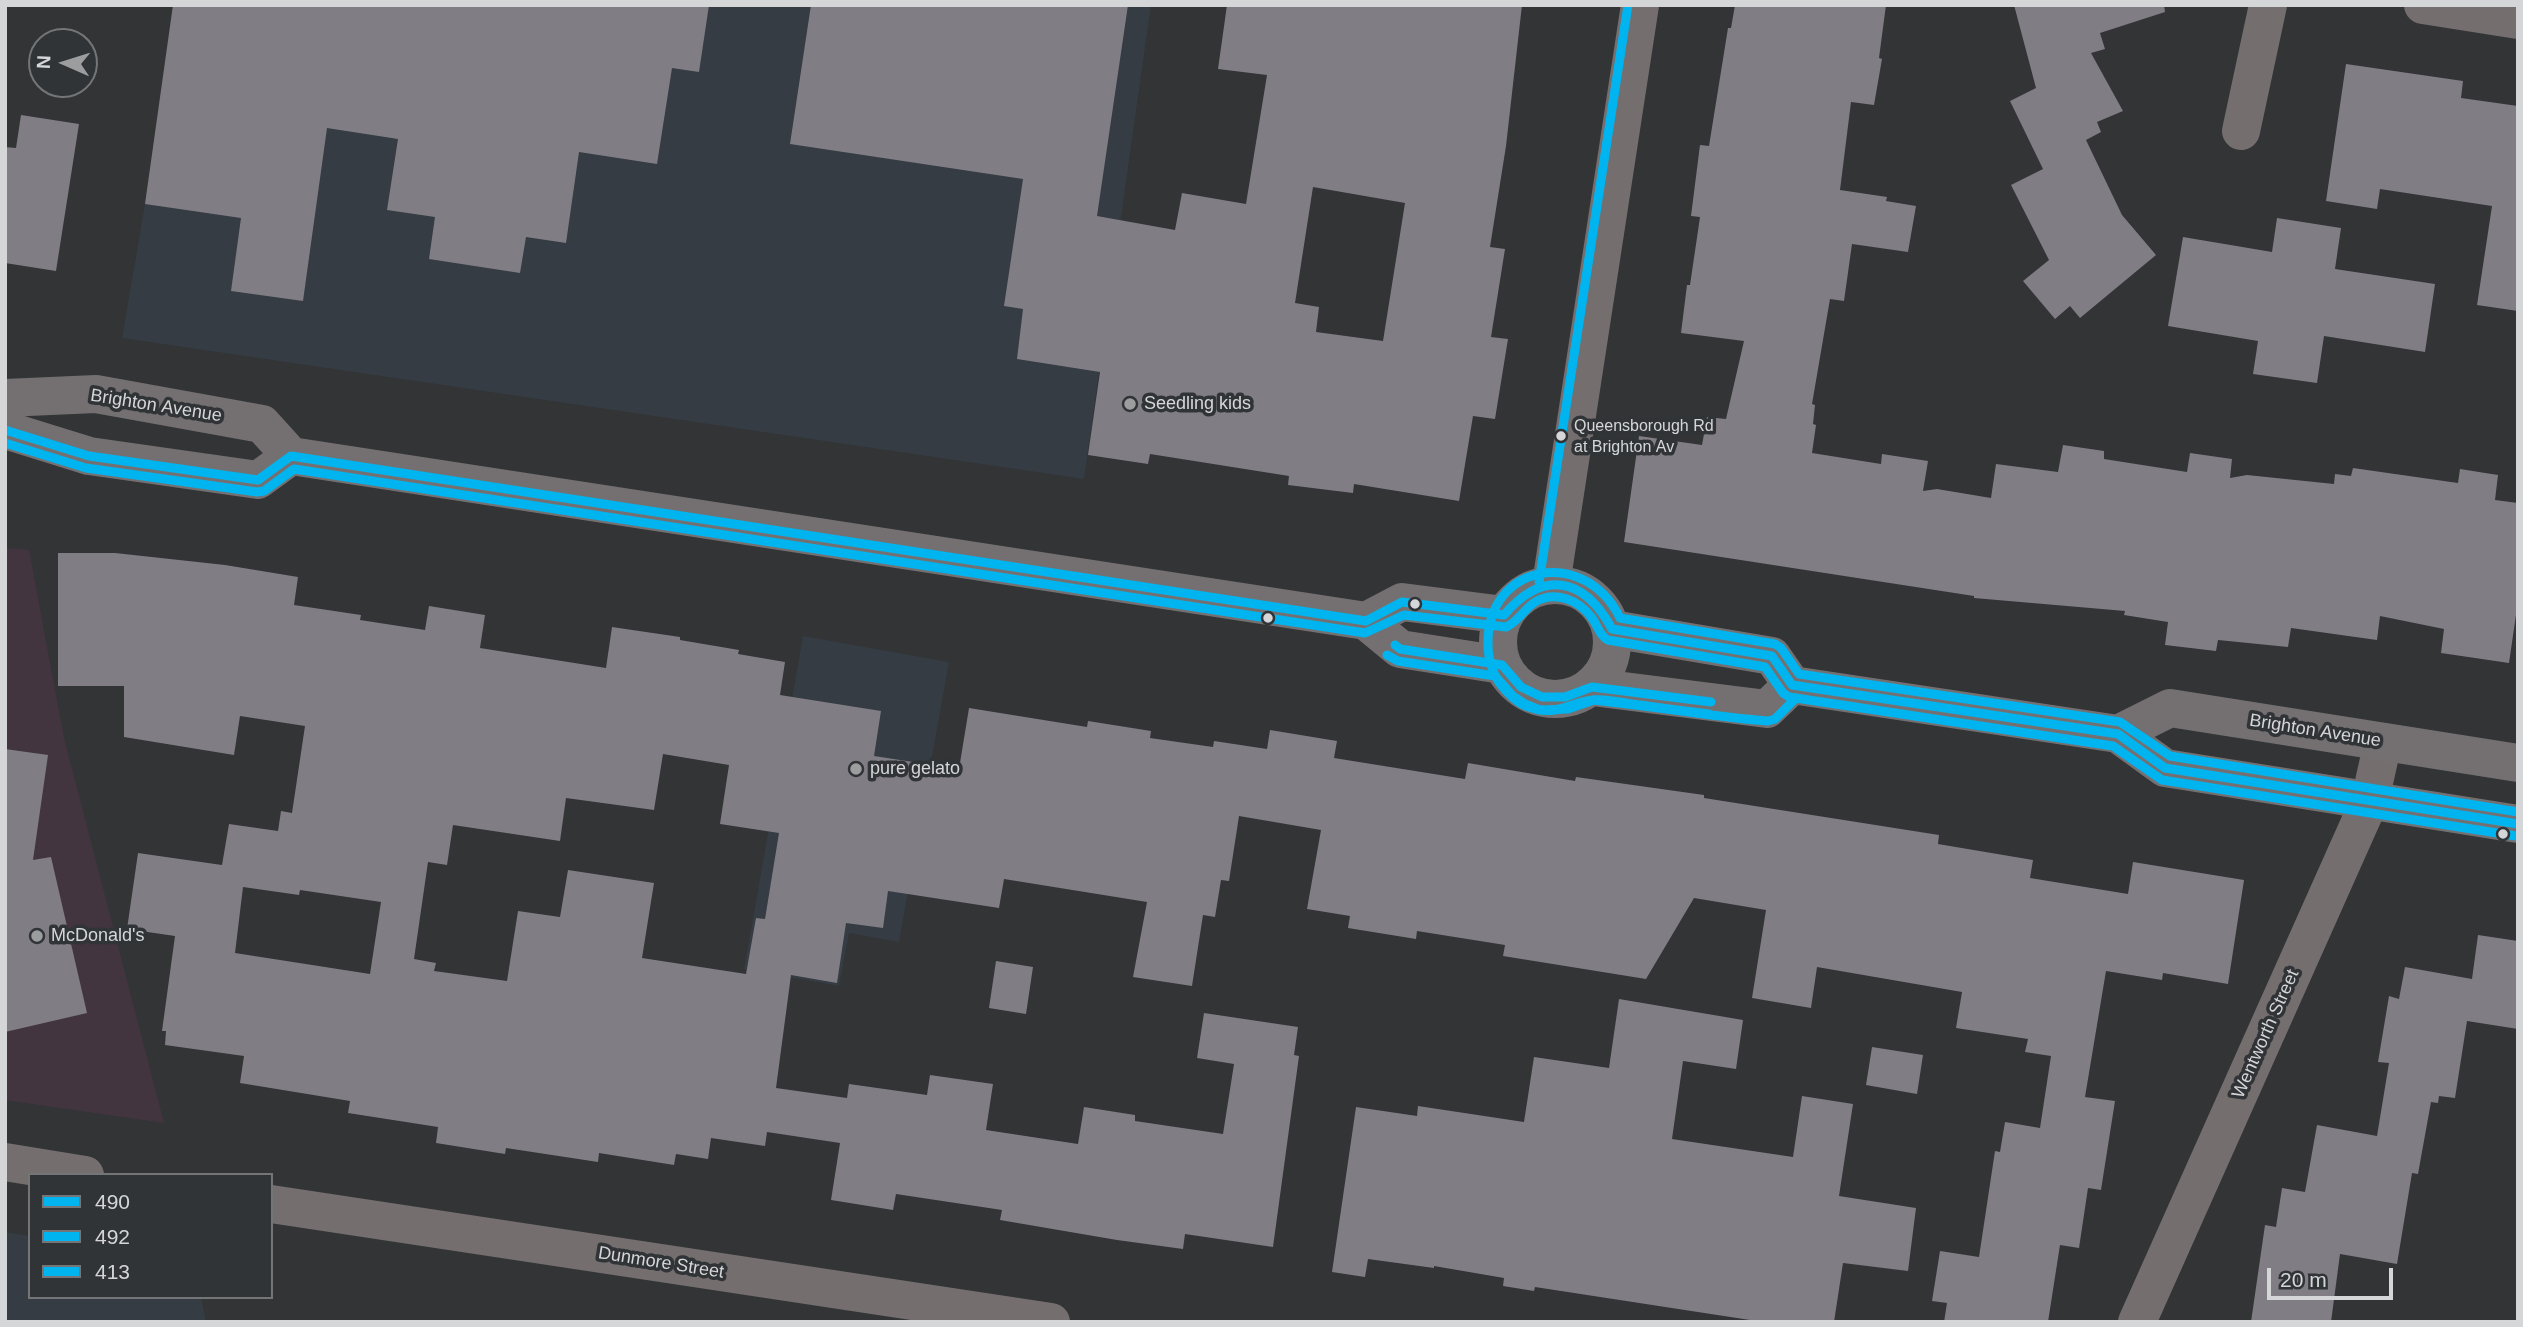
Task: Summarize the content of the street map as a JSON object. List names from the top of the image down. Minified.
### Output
{"streets":{"main road":["Brighton Avenue"],"street":["Wentworth Street","Dunmore Street"]},"crossings":[["Brighton Avenue","Wentworth Street"]],"places":["Seedling kids","Queensborough Rd at Brighton Av","pure gelato","McDonald's"],"lines":["transit line 413","transit line 490","transit line 492"],"legend":["490","492","413"],"scale_bar":"20 m","north":"left"}
